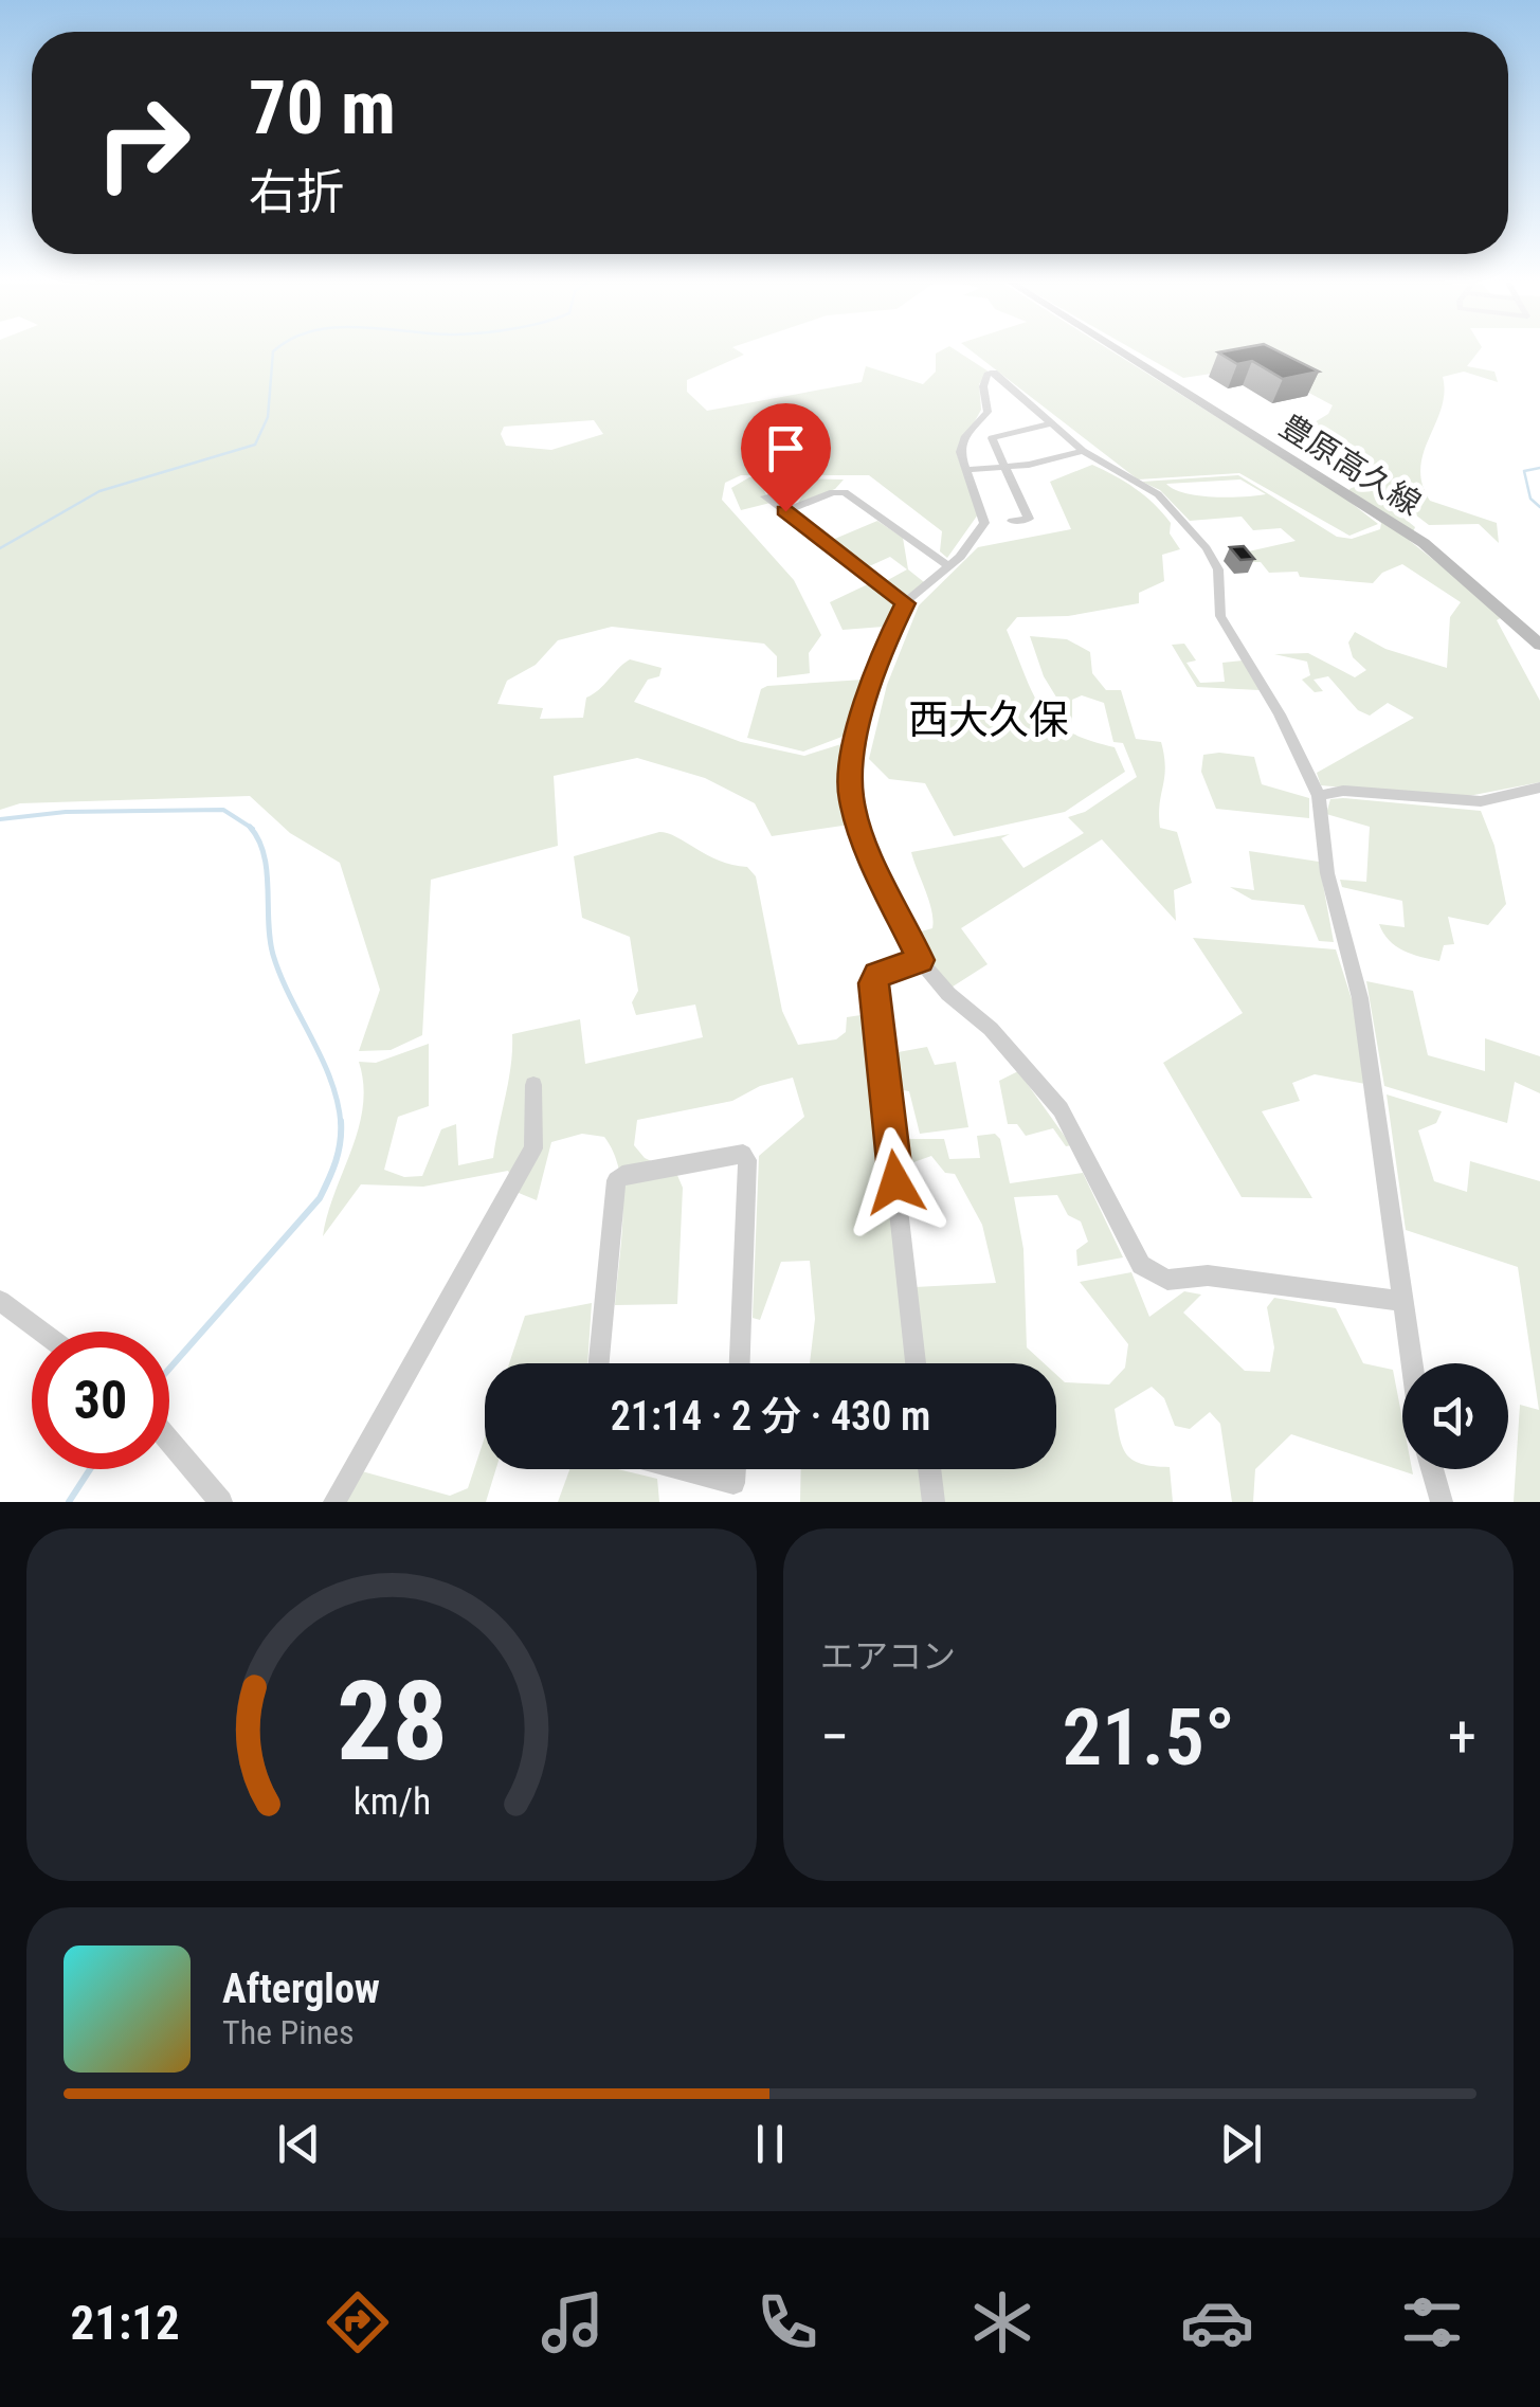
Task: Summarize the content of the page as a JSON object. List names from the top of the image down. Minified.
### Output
{"streets":{"main road":["豊原高久線"]},"districts":["西大久保"],"page":{"turn":["70 m","右折"],"limit":"30","trip":"21:14 · 2 分 · 430 m","tile":"エアコン","heat":["−","21.5°","+"],"song":["Afterglow","The Pines"],"tabs":"21:12","gauge":["28","km/h"]}}
